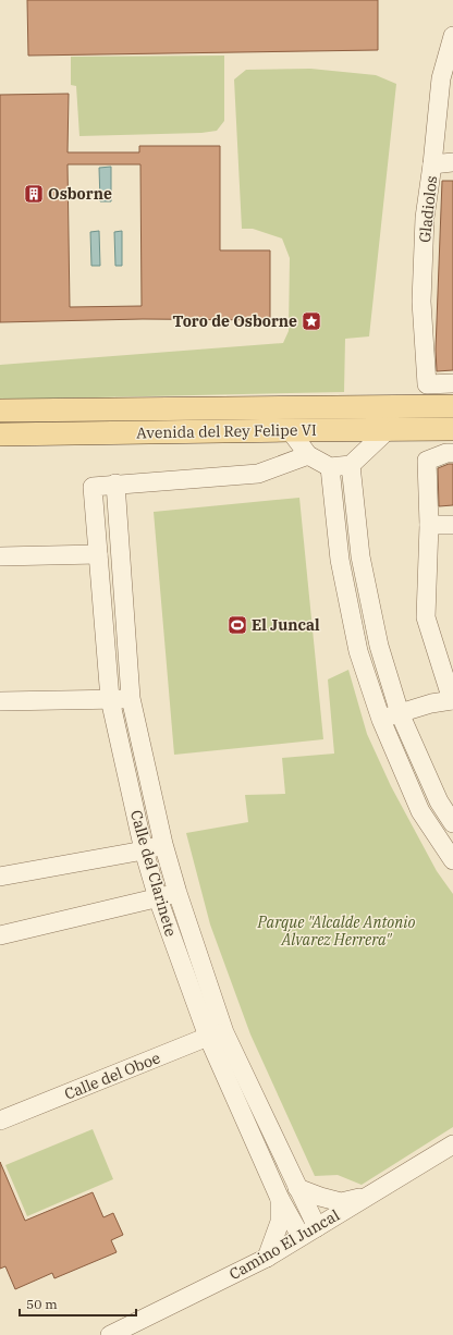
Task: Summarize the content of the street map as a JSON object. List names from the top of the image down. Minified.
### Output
{"streets":{"main road":["Avenida del Rey Felipe VI"],"street":["Gladiolos","Calle del Clarinete","Calle del Oboe","Camino El Juncal"]},"crossings":[["Calle del Clarinete","Calle del Oboe"],["Calle del Clarinete","Camino El Juncal"]],"parks":["Parque \"Alcalde Antonio Álvarez Herrera\""],"places":{"building":["Osborne"],"place":["Toro de Osborne"],"sports":["El Juncal"]},"scale_bar":"50 m"}
